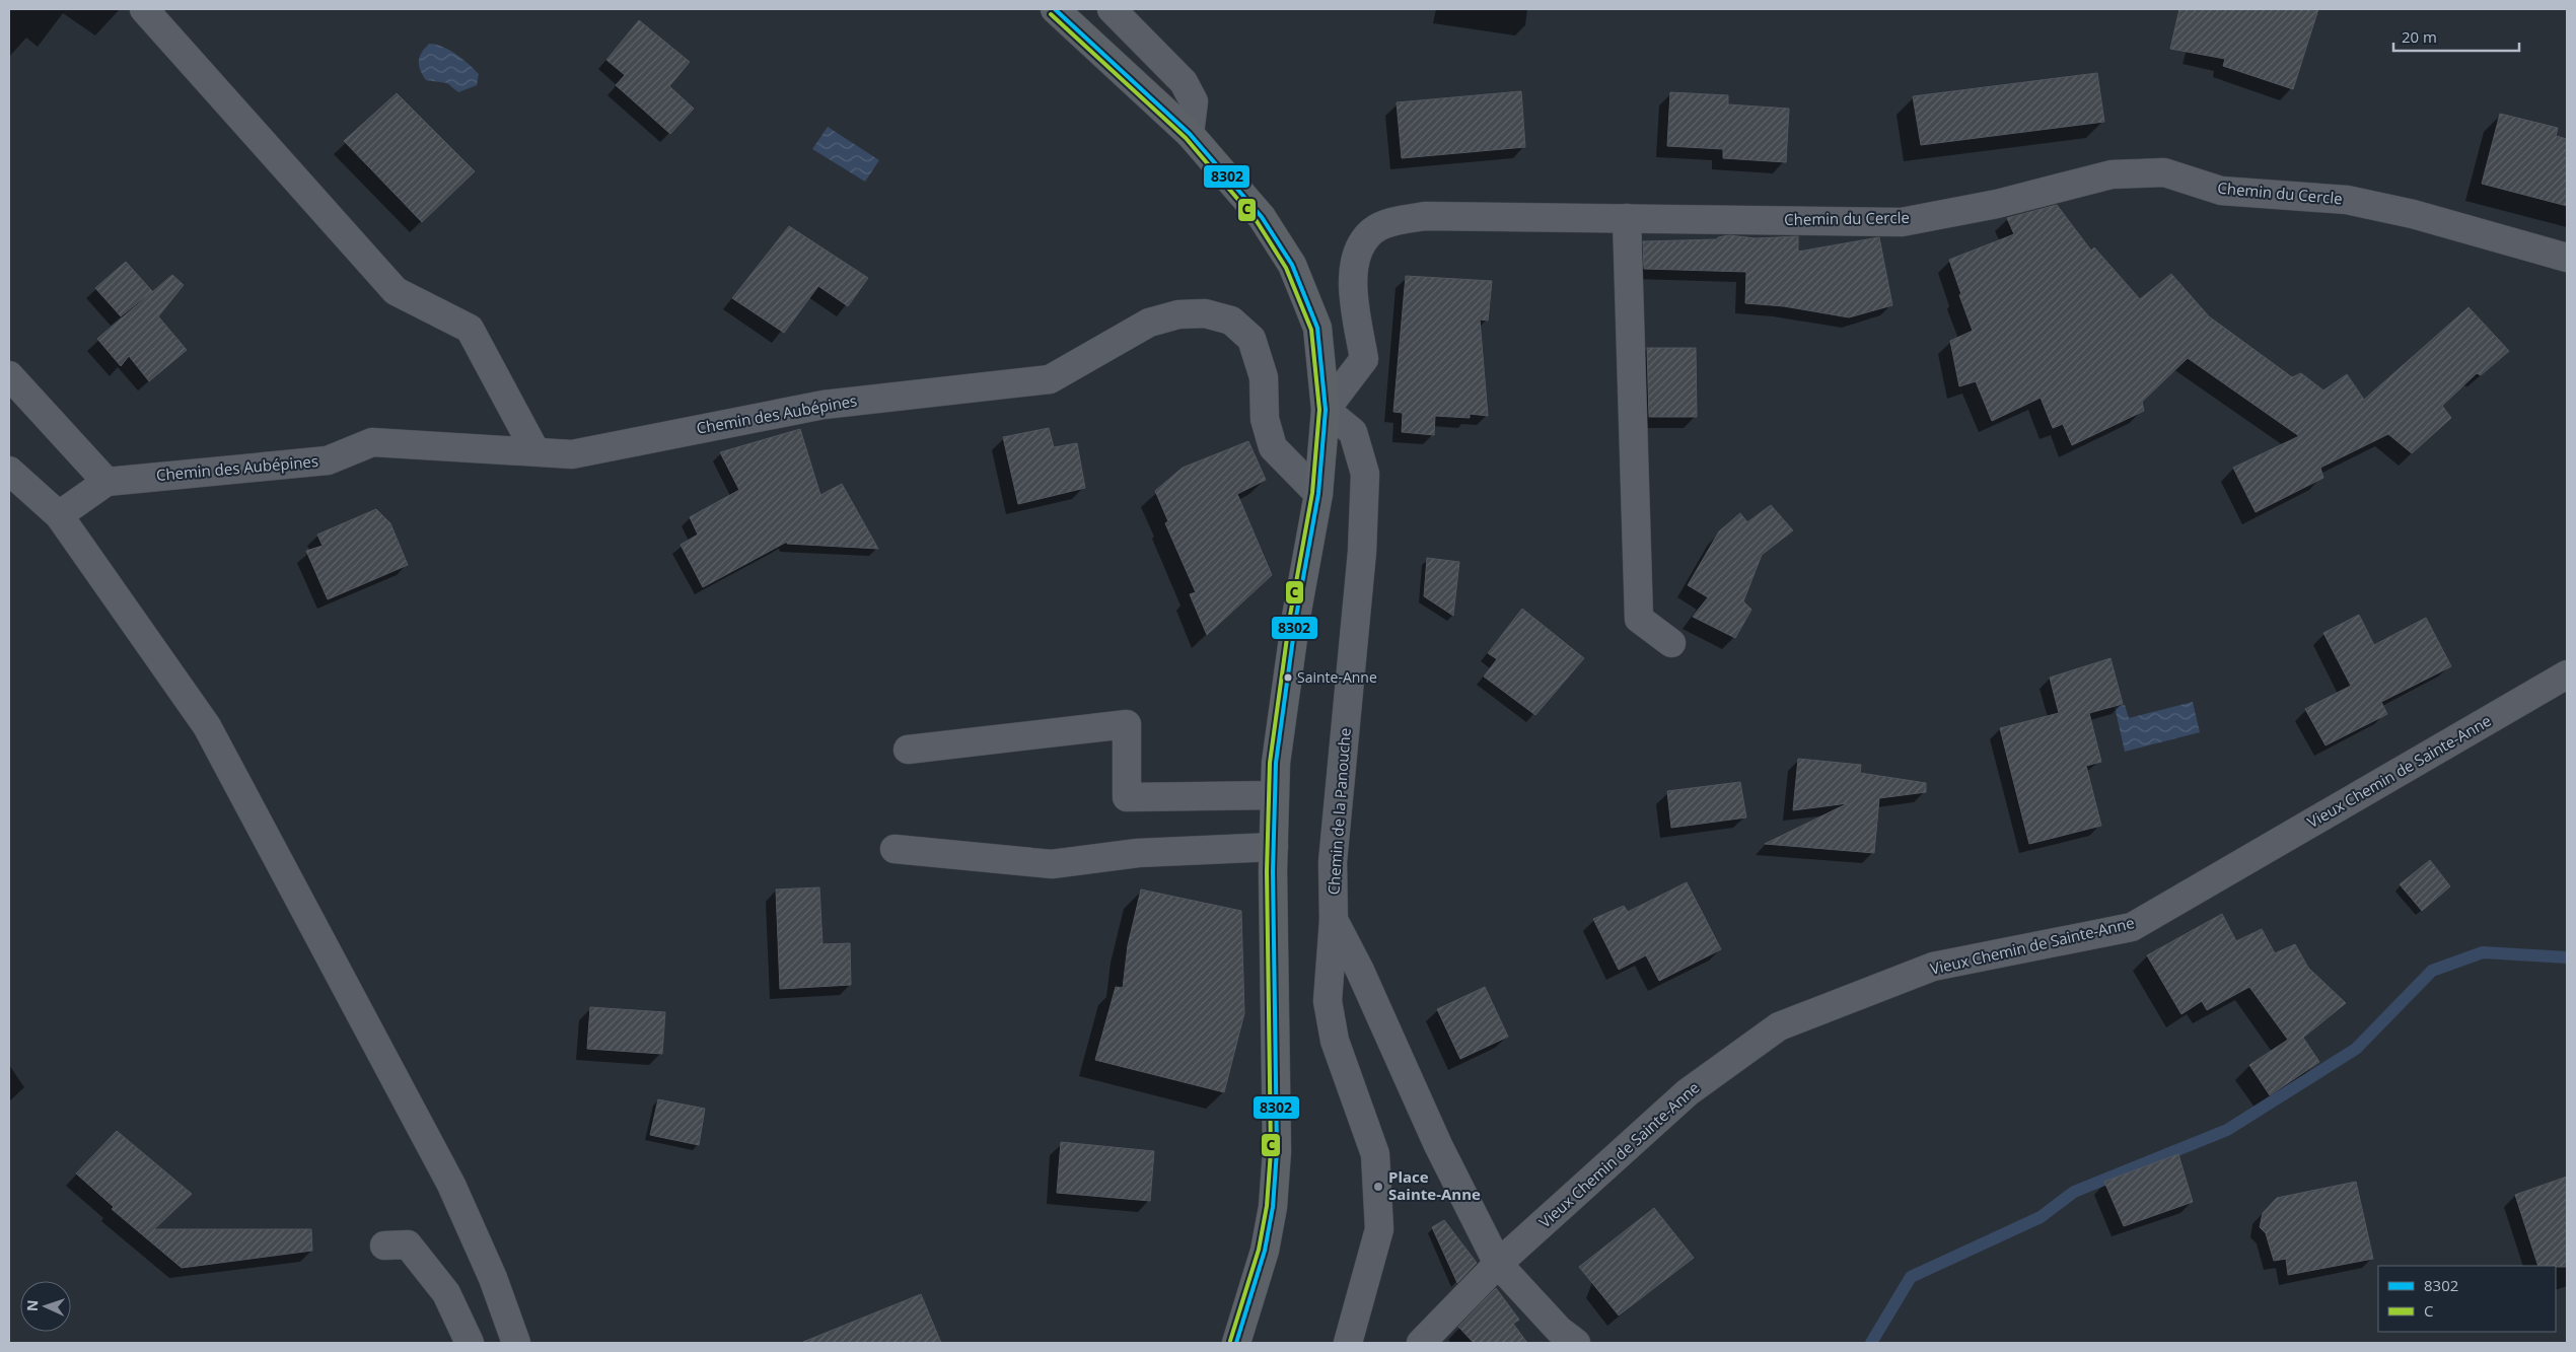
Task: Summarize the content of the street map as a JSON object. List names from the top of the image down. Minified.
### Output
{"streets":{"street":["Chemin du Cercle","Chemin des Aubépines","Vieux Chemin de Sainte-Anne","Chemin de la Panouche"]},"crossings":[["Chemin du Cercle","Chemin de la Panouche"],["Vieux Chemin de Sainte-Anne","Chemin de la Panouche"]],"places":["Sainte-Anne","Place Sainte-Anne"],"lines":["transit line 8302","transit line C"],"legend":["8302","C"],"scale_bar":"20 m","north":"left"}
